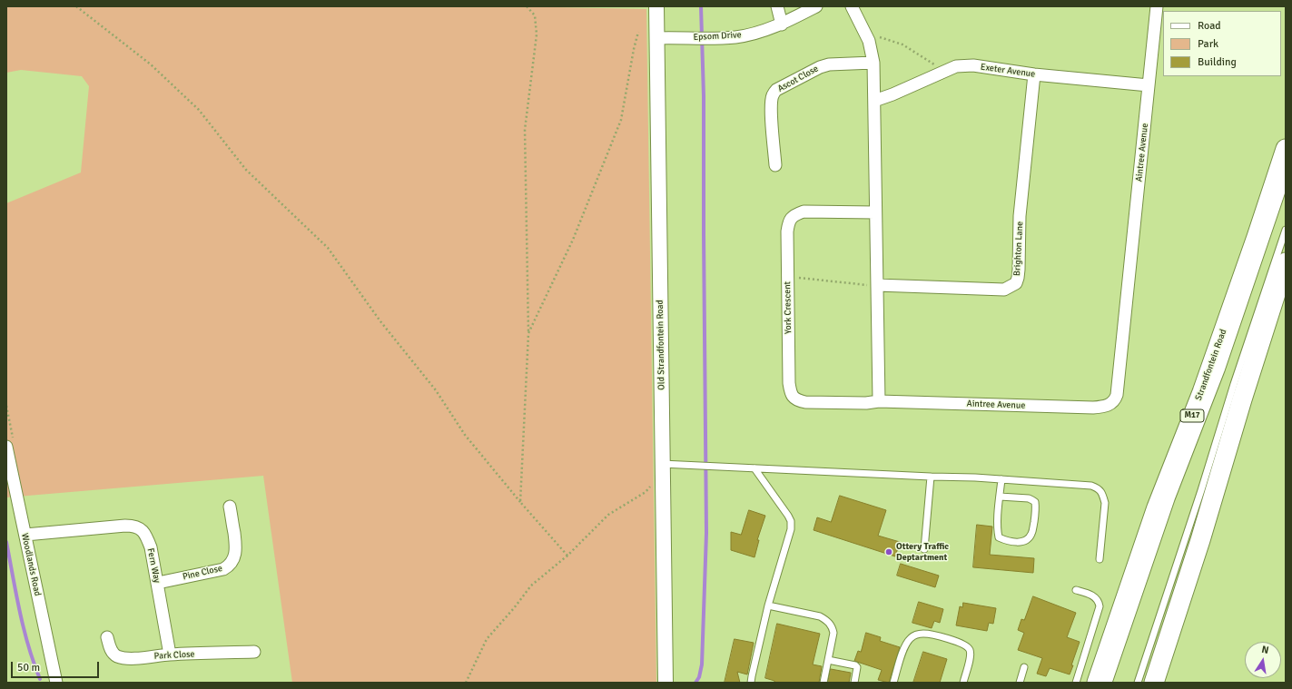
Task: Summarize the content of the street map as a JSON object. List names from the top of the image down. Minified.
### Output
{"streets":{"main road":["Strandfontein Road","M17"],"street":["Epsom Drive","Exeter Avenue","Ascot Close","Aintree Avenue","Brighton Lane","York Crescent","Old Strandfontein Road","Woodlands Road","Fern Way","Pine Close","Park Close"]},"crossings":[["Epsom Drive","Old Strandfontein Road"],["Exeter Avenue","Aintree Avenue"],["Exeter Avenue","Brighton Lane"],["Aintree Avenue","York Crescent"],["Woodlands Road","Fern Way"],["Fern Way","Pine Close"],["Fern Way","Park Close"]],"places":["Ottery Traffic Deptartment"],"legend":["Road","Park","Building"],"scale_bar":"50 m","north":"top"}
